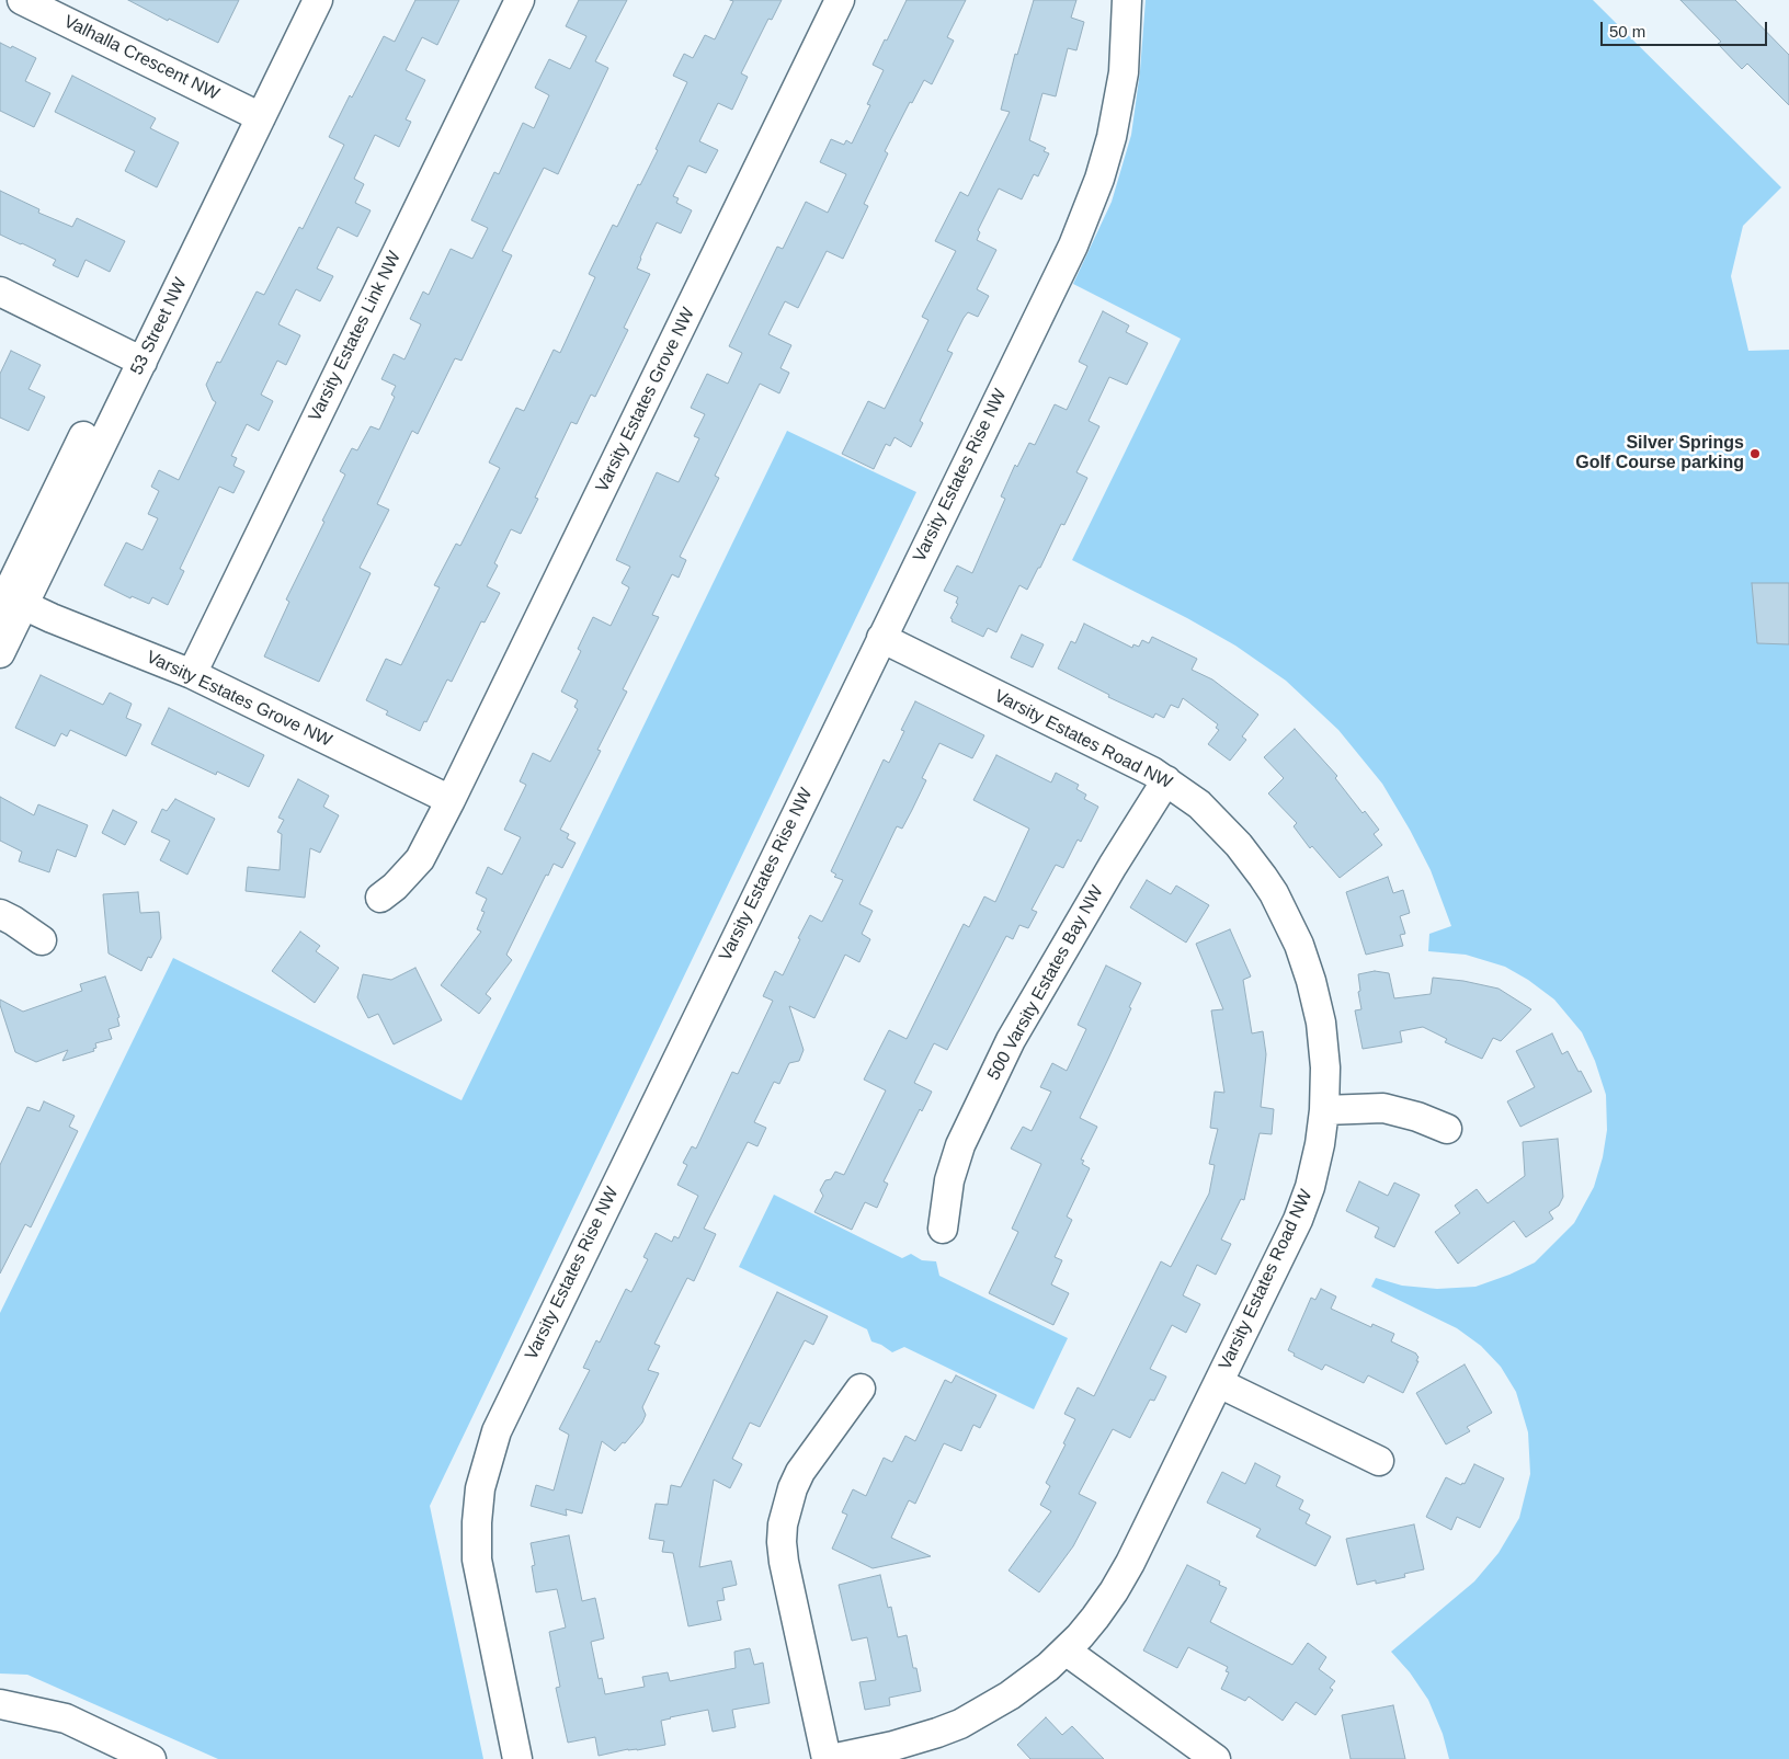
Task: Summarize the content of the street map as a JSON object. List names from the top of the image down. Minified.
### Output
{"streets":{"street":["Valhalla Crescent NW","53 Street NW","Varsity Estates Link NW","Varsity Estates Grove NW","Varsity Estates Rise NW","Varsity Estates Road NW","500 Varsity Estates Bay NW"]},"crossings":[["Valhalla Crescent NW","53 Street NW"],["53 Street NW","Varsity Estates Grove NW"],["Varsity Estates Link NW","Varsity Estates Grove NW"],["Varsity Estates Rise NW","Varsity Estates Road NW"],["Varsity Estates Road NW","500 Varsity Estates Bay NW"]],"places":["Silver Springs Golf Course parking"],"scale_bar":"50 m"}
